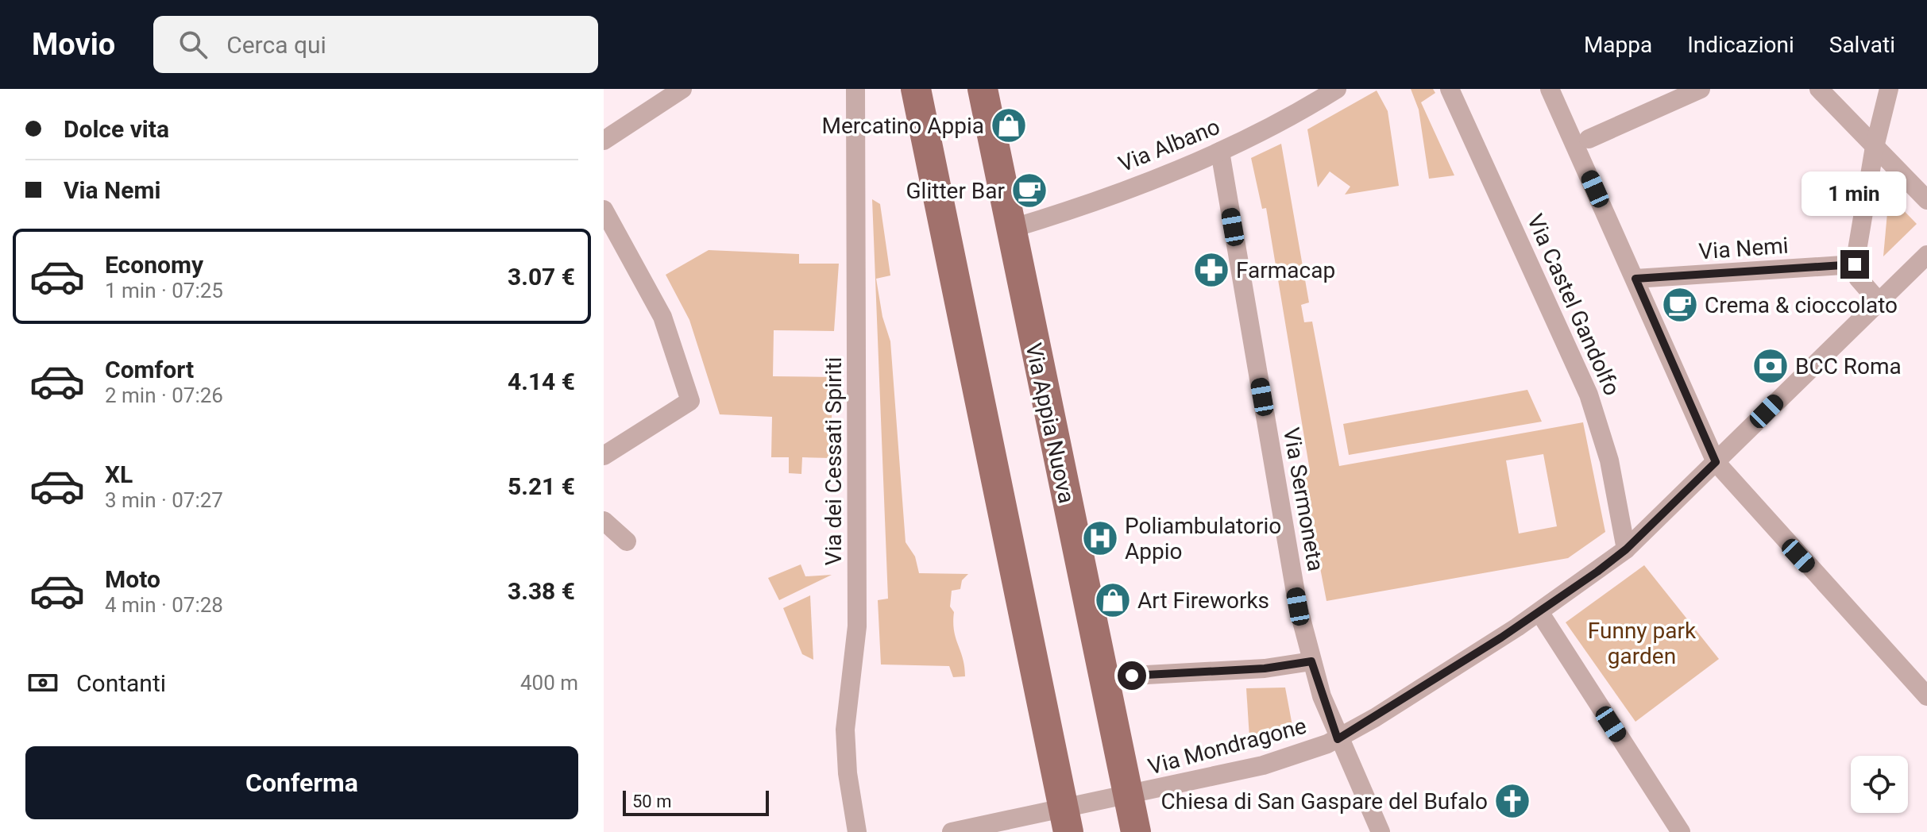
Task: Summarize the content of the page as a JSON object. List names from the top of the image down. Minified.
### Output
{"streets":{"main road":["Via Appia Nuova"],"street":["Via Albano","Via Nemi","Via Castel Gandolfo","Via dei Cessati Spiriti","Via Sermoneta","Via Mondragone"]},"crossings":[["Via Albano","Via Appia Nuova"],["Via Albano","Via Sermoneta"],["Via Castel Gandolfo","Via Mondragone"],["Via Appia Nuova","Via Mondragone"],["Via Sermoneta","Via Mondragone"]],"parks":["Funny park garden"],"places":{"shop":["Mercatino Appia","Art Fireworks"],"cafe":["Glitter Bar","Crema & cioccolato"],"pharmacy":["Farmacap"],"bank":["BCC Roma"],"hospital":["Poliambulatorio Appio"],"church":["Chiesa di San Gaspare del Bufalo"]},"scale_bar":"50 m","page":{"header":"Movio","search":"Cerca qui","nav":["Mappa","Indicazioni","Salvati"],"banner":["Dolce vita","Via Nemi"],"bubble":"1 min","list":[{"name":"Economy","note":"1 min · 07:25","value":"3.07 €"},{"name":"Comfort","note":"2 min · 07:26","value":"4.14 €"},{"name":"XL","note":"3 min · 07:27","value":"5.21 €"},{"name":"Moto","note":"4 min · 07:28","value":"3.38 €"}],"pay":["Contanti","400 m"],"buttons":"Conferma","scale":"50 m"}}
